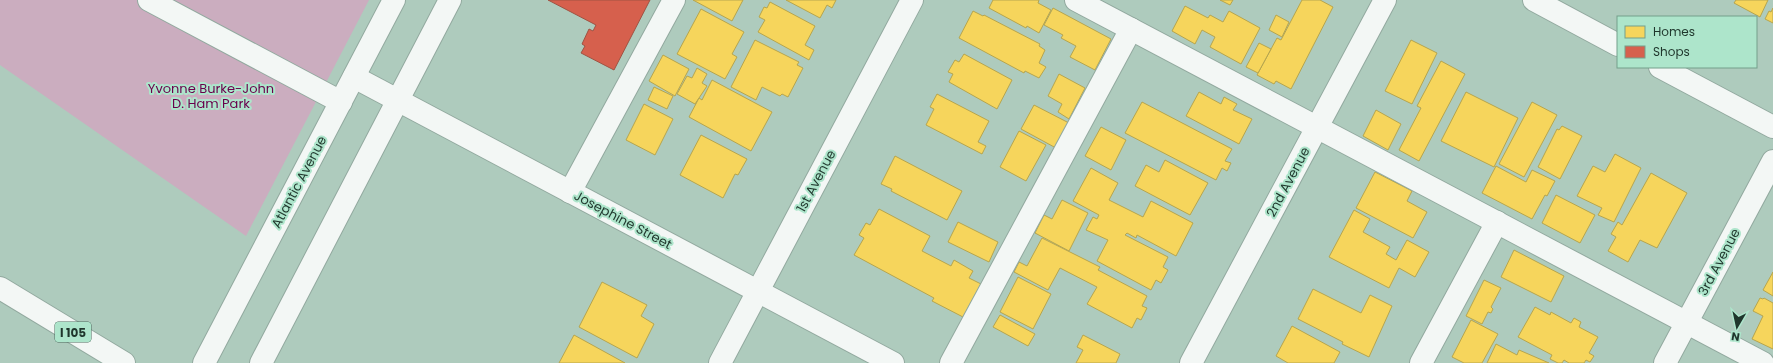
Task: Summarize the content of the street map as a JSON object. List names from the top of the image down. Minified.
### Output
{"streets":{"main road":["1st Avenue","Atlantic Avenue","2nd Avenue","Josephine Street","3rd Avenue","I 105"]},"crossings":[["1st Avenue","Josephine Street"],["Atlantic Avenue","Josephine Street"]],"parks":["Yvonne Burke-John D. Ham Park"],"legend":["Homes","Shops"],"north":"bottom"}
